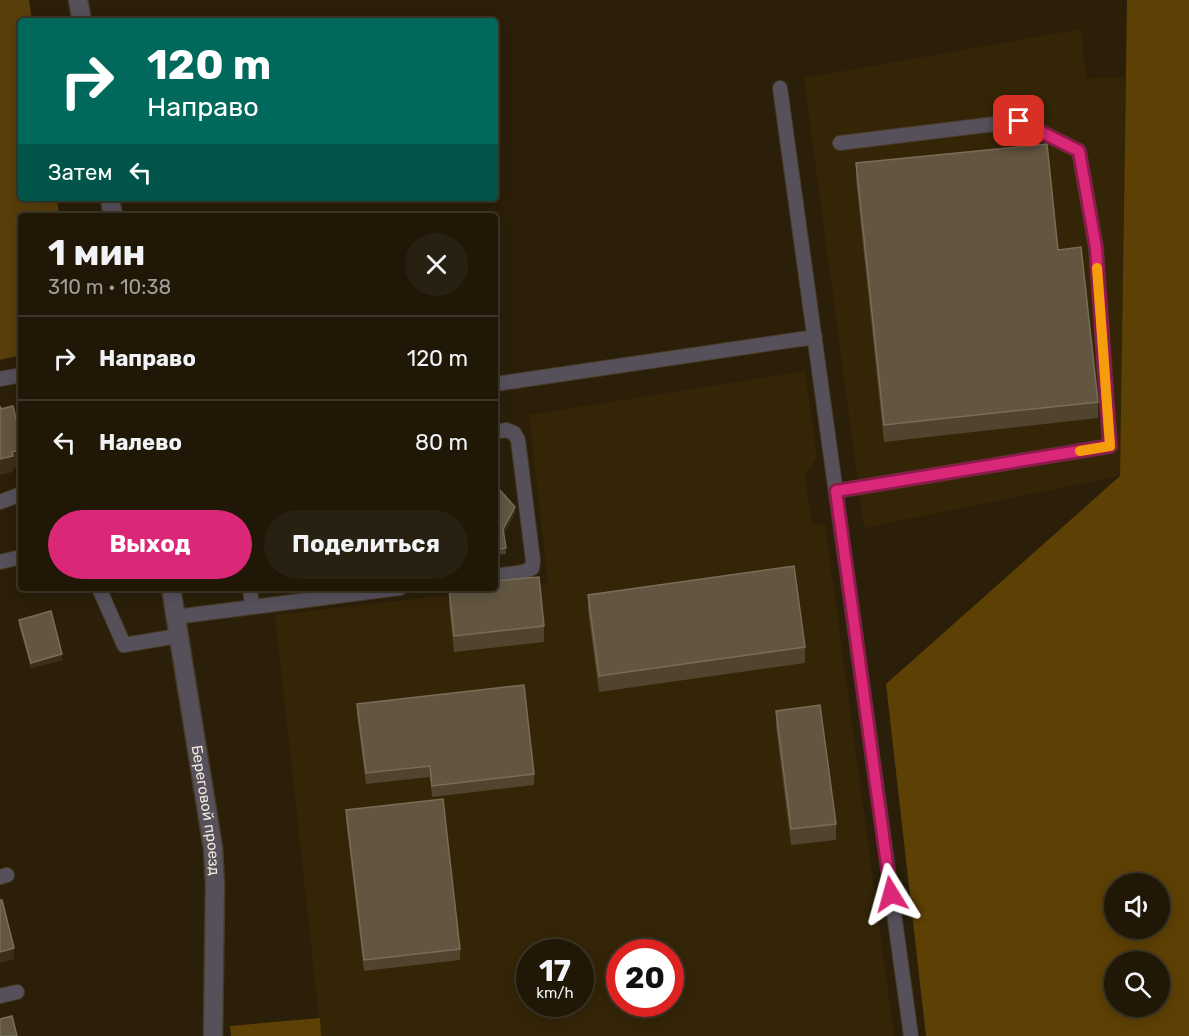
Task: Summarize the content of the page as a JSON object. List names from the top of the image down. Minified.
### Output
{"streets":{"street":["Береговой проезд"]},"page":{"turn":["120 m","Направо"],"then":"Затем","heading":["1 мин","310 m · 10:38"],"list":[{"name":"Направо","value":"120 m"},{"name":"Налево","value":"80 m"}],"buttons":["Выход","Поделиться"],"speed":"17 km/h","limit":"20"}}
